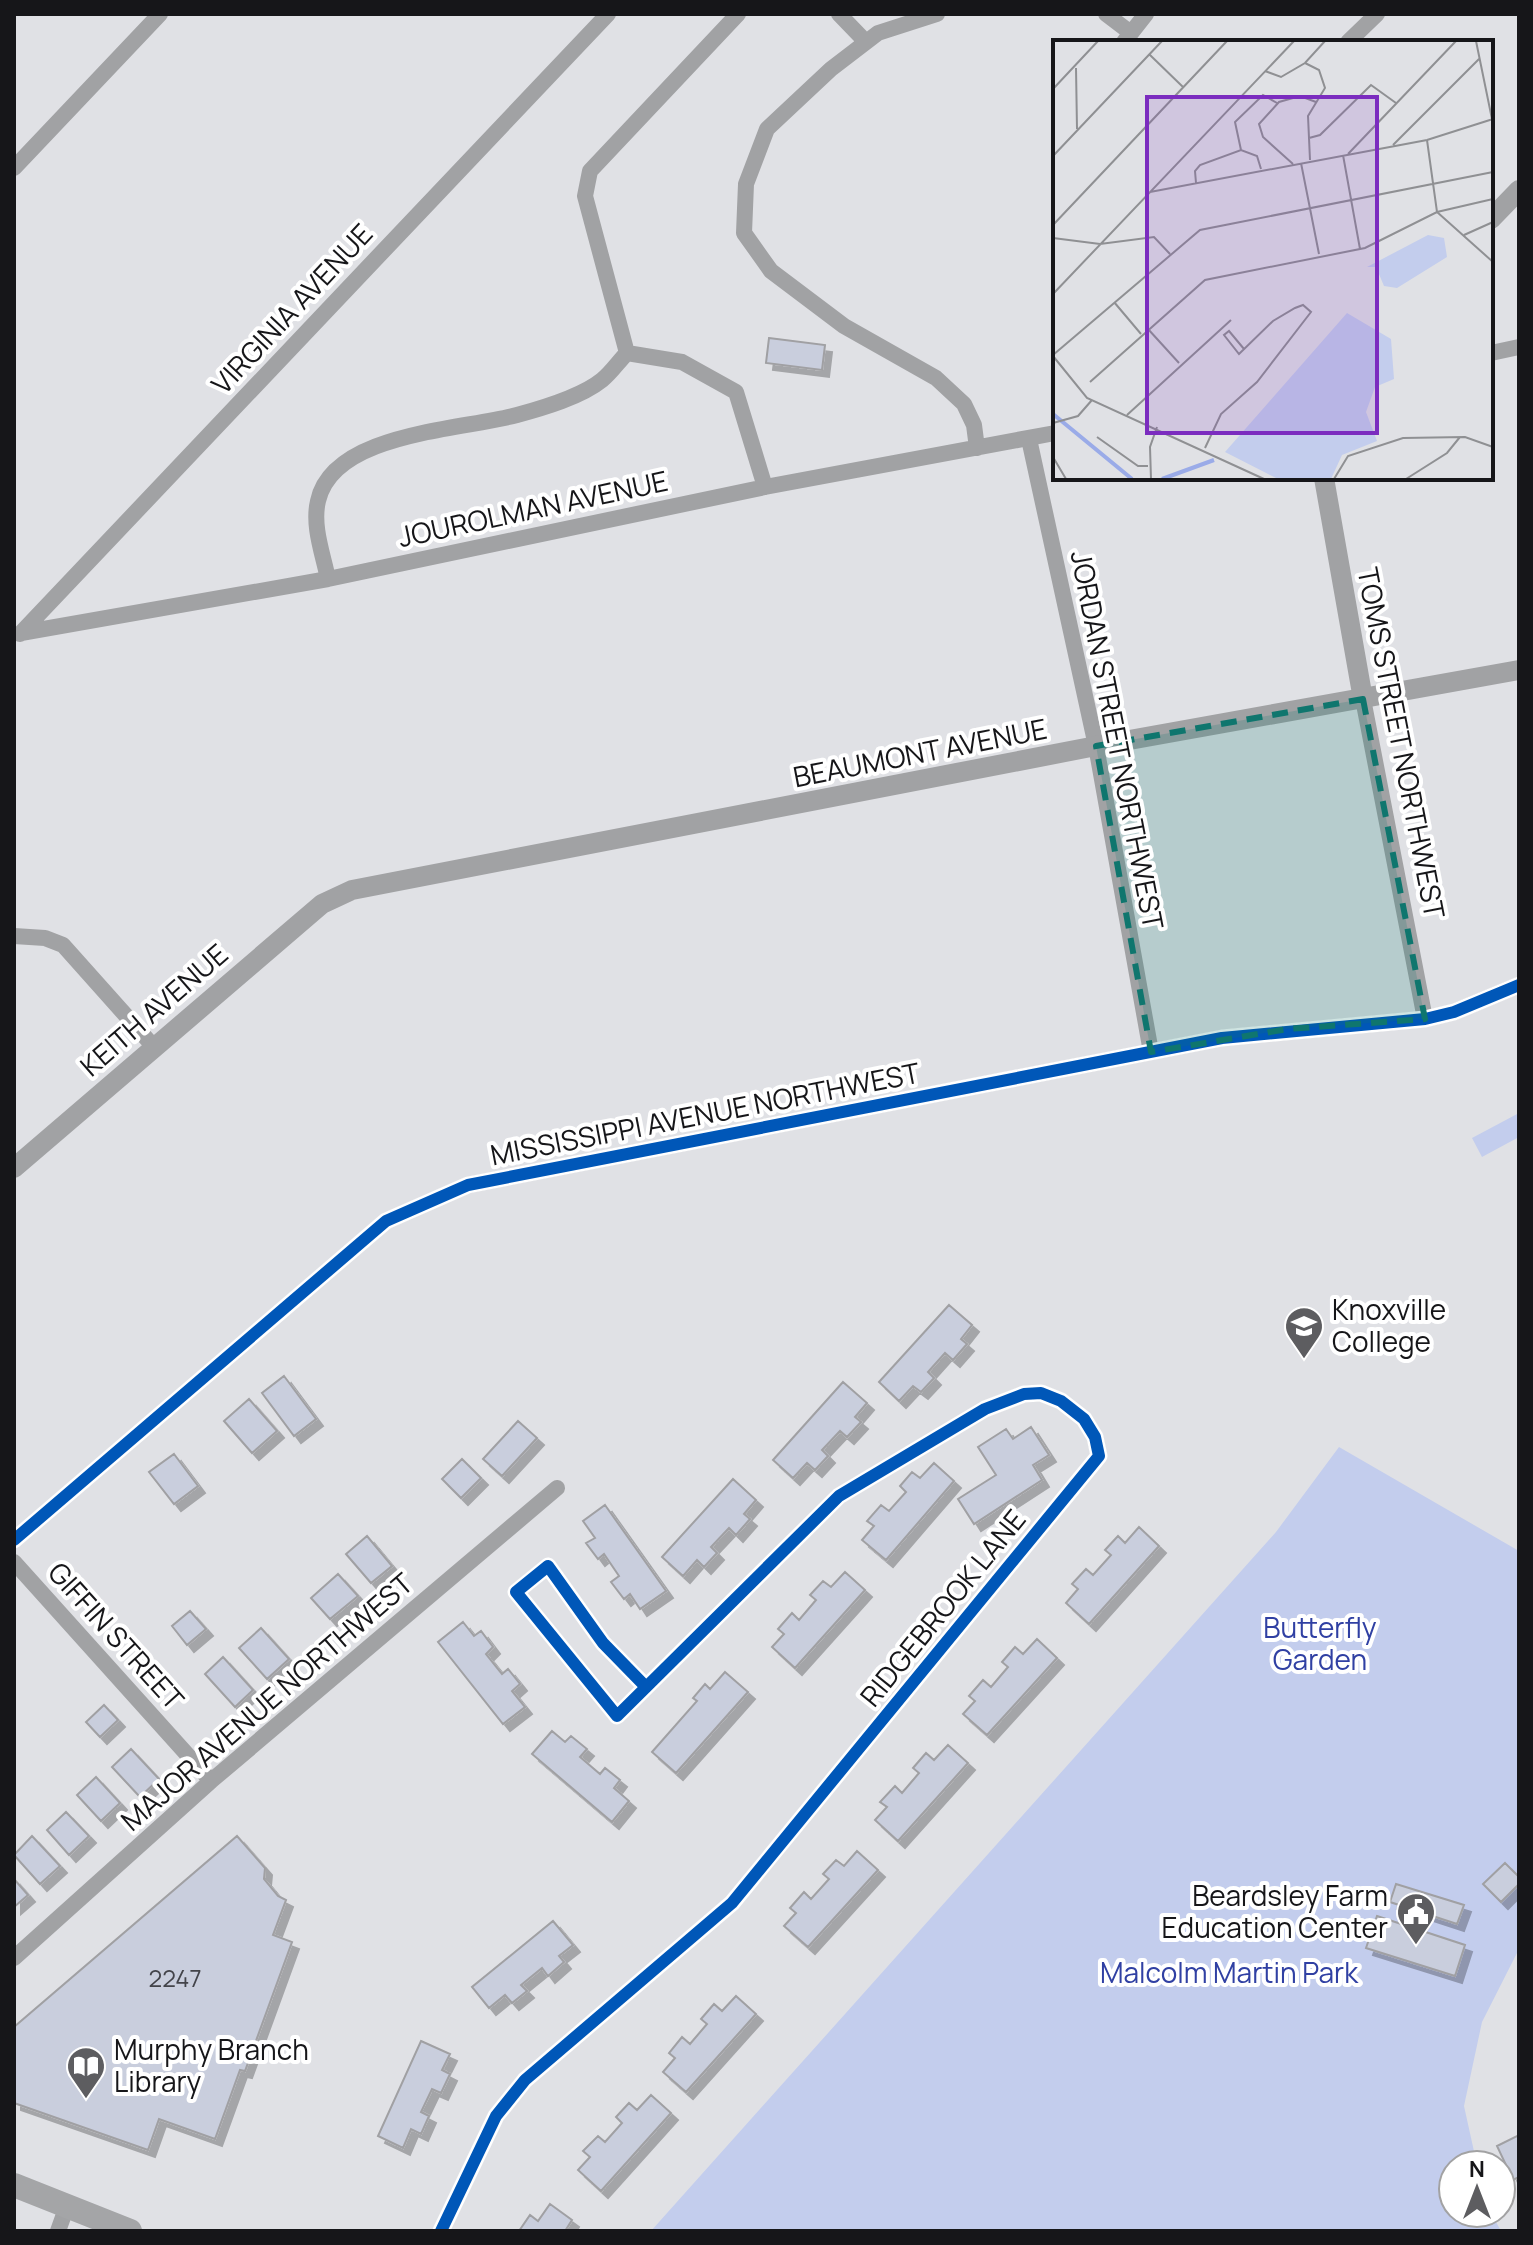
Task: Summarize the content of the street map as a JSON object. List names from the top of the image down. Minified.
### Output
{"streets":{"street":["VIRGINIA AVENUE","JOUROLMAN AVENUE","JORDAN STREET NORTHWEST","TOMS STREET NORTHWEST","BEAUMONT AVENUE","KEITH AVENUE","MISSISSIPPI AVENUE NORTHWEST","RIDGEBROOK LANE","GIFFIN STREET","MAJOR AVENUE NORTHWEST"]},"crossings":[["VIRGINIA AVENUE","JOUROLMAN AVENUE"],["JOUROLMAN AVENUE","JORDAN STREET NORTHWEST"],["JORDAN STREET NORTHWEST","BEAUMONT AVENUE"],["JORDAN STREET NORTHWEST","MISSISSIPPI AVENUE NORTHWEST"],["TOMS STREET NORTHWEST","BEAUMONT AVENUE"],["TOMS STREET NORTHWEST","MISSISSIPPI AVENUE NORTHWEST"],["BEAUMONT AVENUE","KEITH AVENUE"],["GIFFIN STREET","MAJOR AVENUE NORTHWEST"]],"parks":["Butterfly Garden","Malcolm Martin Park"],"places":{"school or university":["Knoxville College"],"public building":["Beardsley Farm Education Center"],"library":["Murphy Branch Library"]},"house_numbers":["2247"],"north":"top"}
